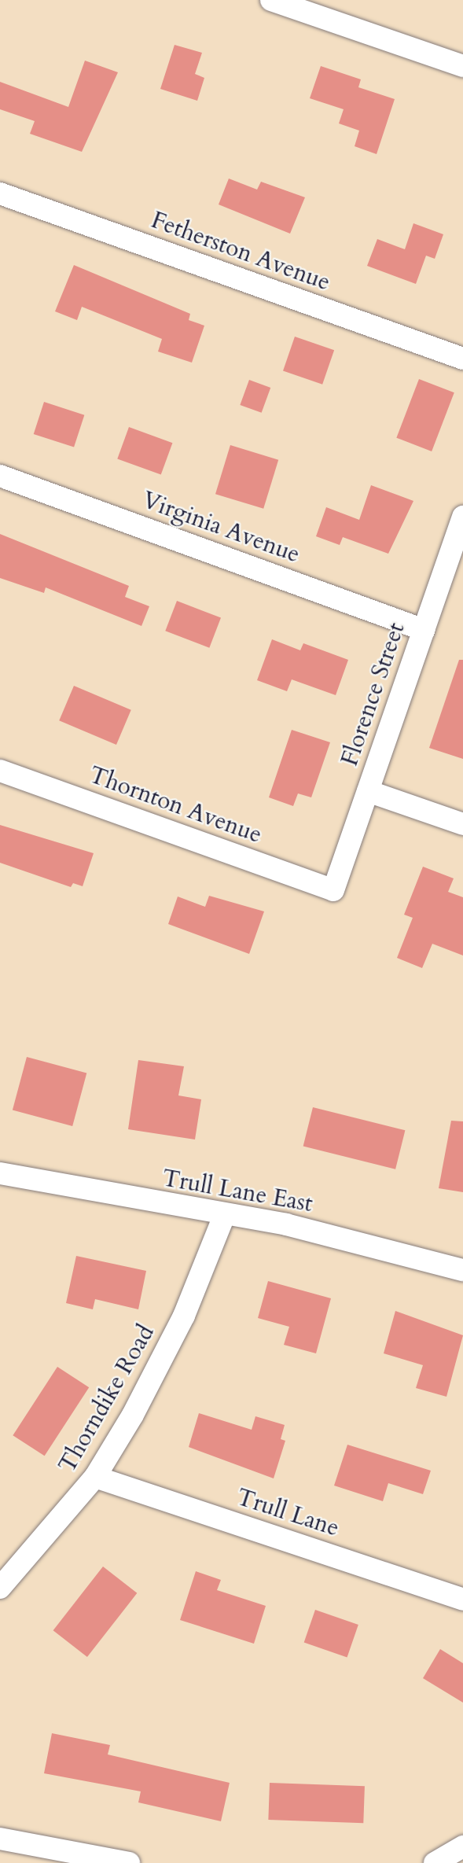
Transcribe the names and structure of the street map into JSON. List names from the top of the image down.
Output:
{
  "streets": {
    "street": [
      "Fetherston Avenue",
      "Virginia Avenue",
      "Florence Street",
      "Thornton Avenue",
      "Trull Lane East",
      "Thorndike Road",
      "Trull Lane"
    ]
  },
  "crossings": [
    ["Virginia Avenue", "Florence Street"],
    ["Florence Street", "Thornton Avenue"],
    ["Trull Lane East", "Thorndike Road"],
    ["Thorndike Road", "Trull Lane"]
  ]
}
